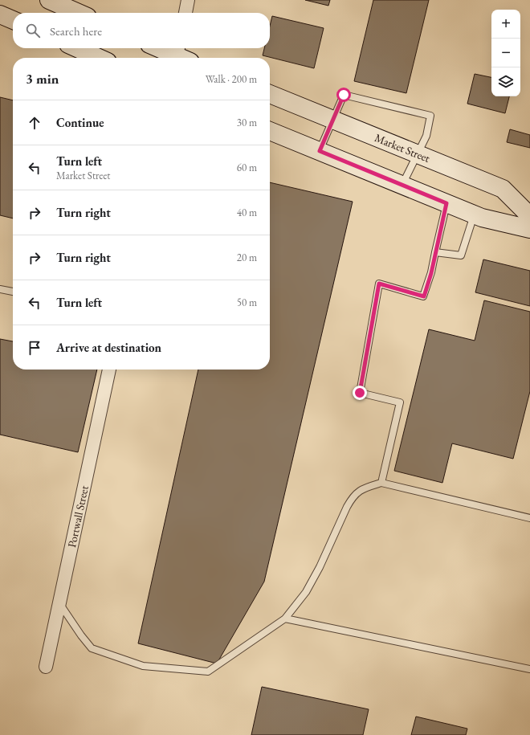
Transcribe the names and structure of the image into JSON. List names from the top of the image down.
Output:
{
  "streets": {
    "main road": ["Market Street"],
    "street": ["Portwall Street"]
  },
  "page": {
    "map_buttons": ["+", "−"],
    "search": "Search here",
    "heading": ["3 min", "Walk · 200 m"],
    "list": [
      ["Continue", "30 m"],
      ["Turn left", "Market Street", "60 m"],
      ["Turn right", "40 m"],
      ["Turn right", "20 m"],
      ["Turn left", "50 m"],
      "Arrive at destination"
    ]
  }
}
